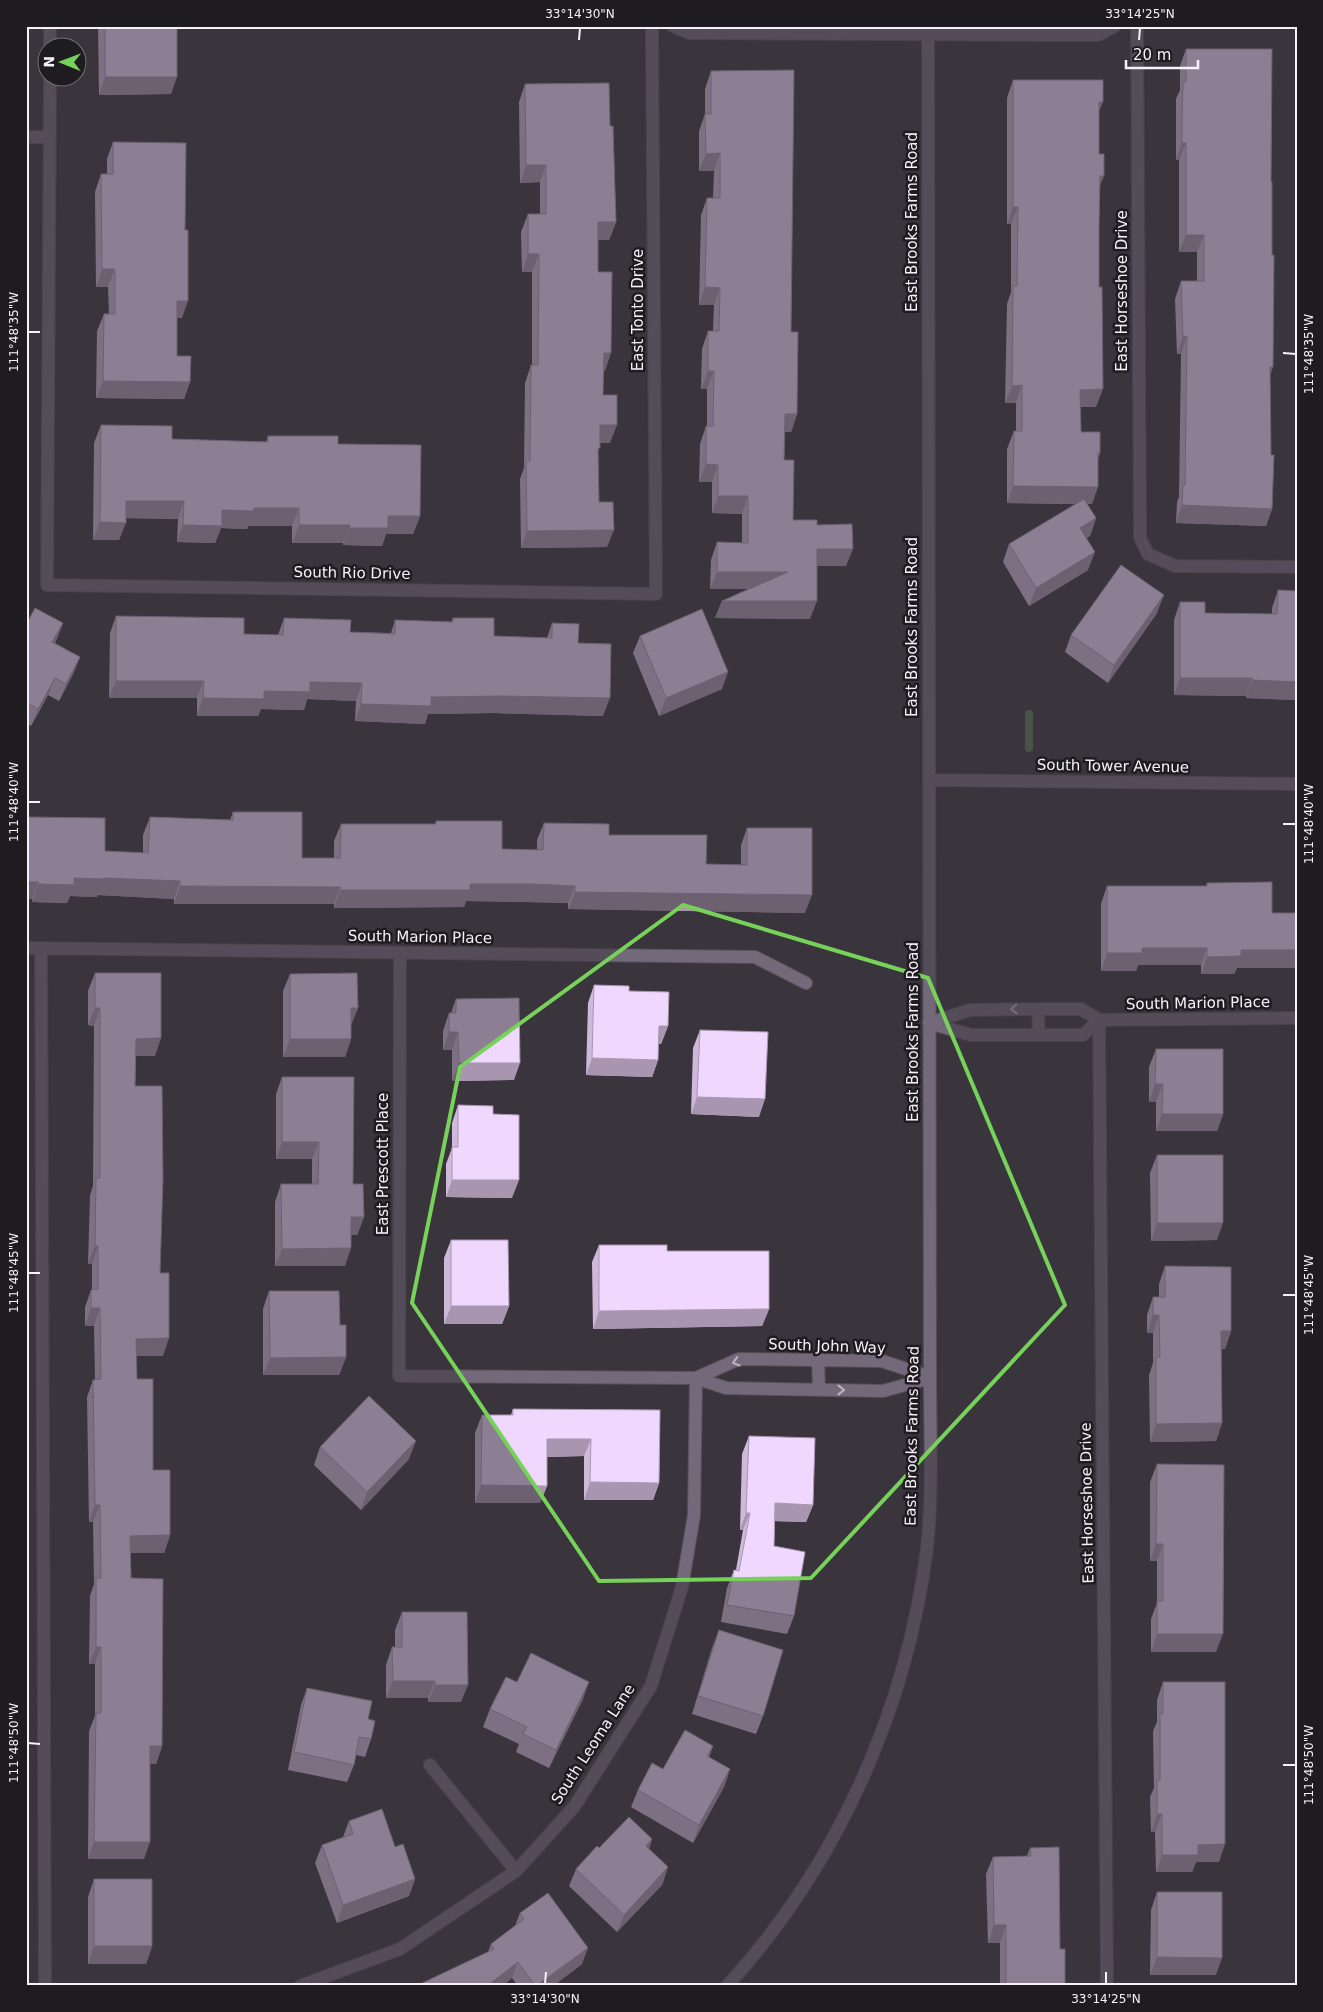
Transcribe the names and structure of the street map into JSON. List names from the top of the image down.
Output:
{
  "streets": {
    "street": [
      "East Brooks Farms Road",
      "East Horseshoe Drive",
      "East Tonto Drive",
      "South Rio Drive",
      "South Tower Avenue",
      "South Marion Place",
      "East Prescott Place",
      "South John Way",
      "South Leoma Lane"
    ]
  },
  "crossings": [
    ["East Brooks Farms Road", "South Tower Avenue"],
    ["East Brooks Farms Road", "South Marion Place"],
    ["East Brooks Farms Road", "South John Way"],
    ["East Horseshoe Drive", "South Marion Place"],
    ["East Tonto Drive", "South Rio Drive"],
    ["South Marion Place", "East Prescott Place"],
    ["East Prescott Place", "South John Way"],
    ["South John Way", "South Leoma Lane"]
  ],
  "scale_bar": "20 m",
  "north": "left",
  "coordinates": [
    "33°14'30\"N",
    "33°14'25\"N",
    "111°48'35\"W",
    "111°48'40\"W",
    "111°48'45\"W",
    "111°48'50\"W"
  ]
}
